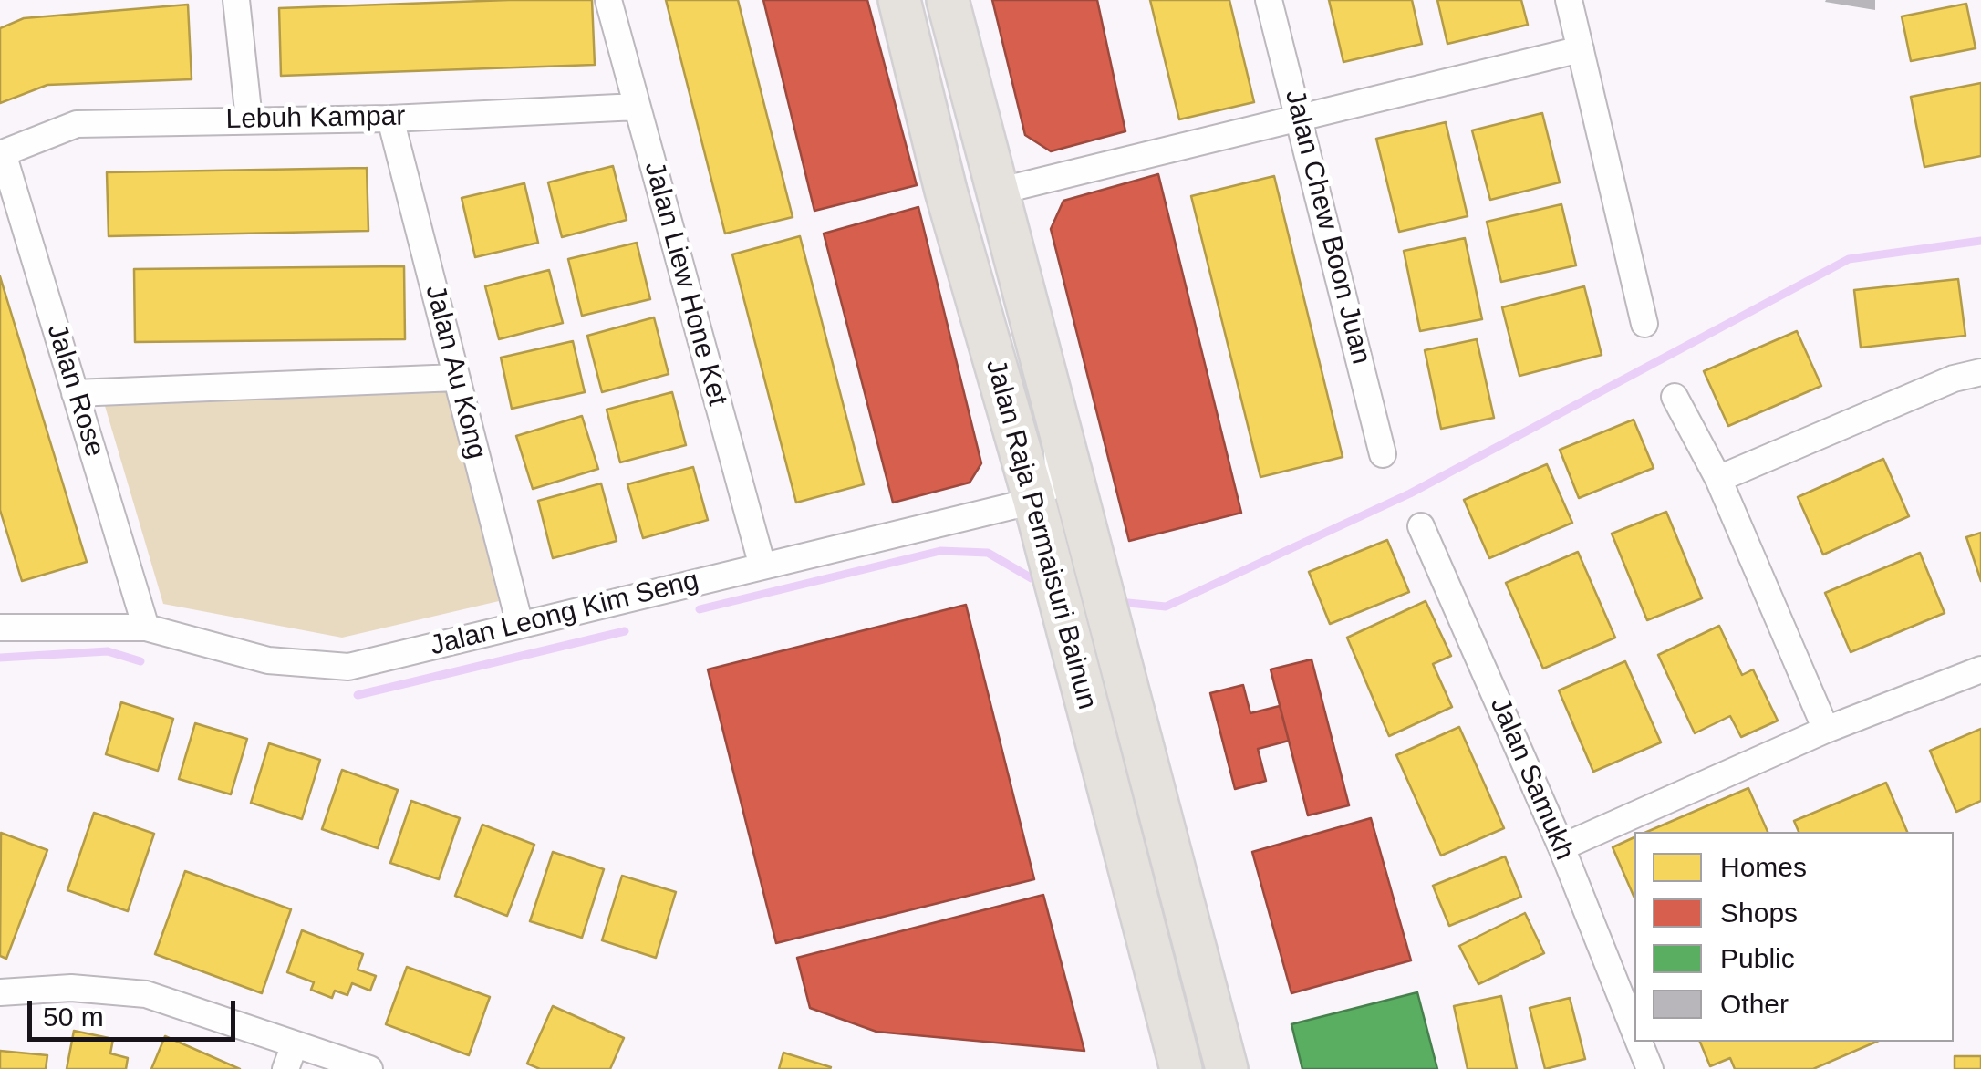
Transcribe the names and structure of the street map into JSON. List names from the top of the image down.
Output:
{
  "streets": {
    "main road": ["Jalan Raja Permaisuri Bainun"],
    "street": [
      "Lebuh Kampar",
      "Jalan Chew Boon Juan",
      "Jalan Liew Hone Ket",
      "Jalan Au Kong",
      "Jalan Rose",
      "Jalan Leong Kim Seng",
      "Jalan Samukh"
    ]
  },
  "crossings": [
    ["Lebuh Kampar", "Jalan Liew Hone Ket"],
    ["Lebuh Kampar", "Jalan Au Kong"],
    ["Lebuh Kampar", "Jalan Rose"],
    ["Jalan Liew Hone Ket", "Jalan Leong Kim Seng"],
    ["Jalan Au Kong", "Jalan Leong Kim Seng"],
    ["Jalan Rose", "Jalan Leong Kim Seng"],
    ["Jalan Raja Permaisuri Bainun", "Jalan Leong Kim Seng"]
  ],
  "legend": [
    "Homes",
    "Shops",
    "Public",
    "Other"
  ],
  "scale_bar": "50 m"
}
